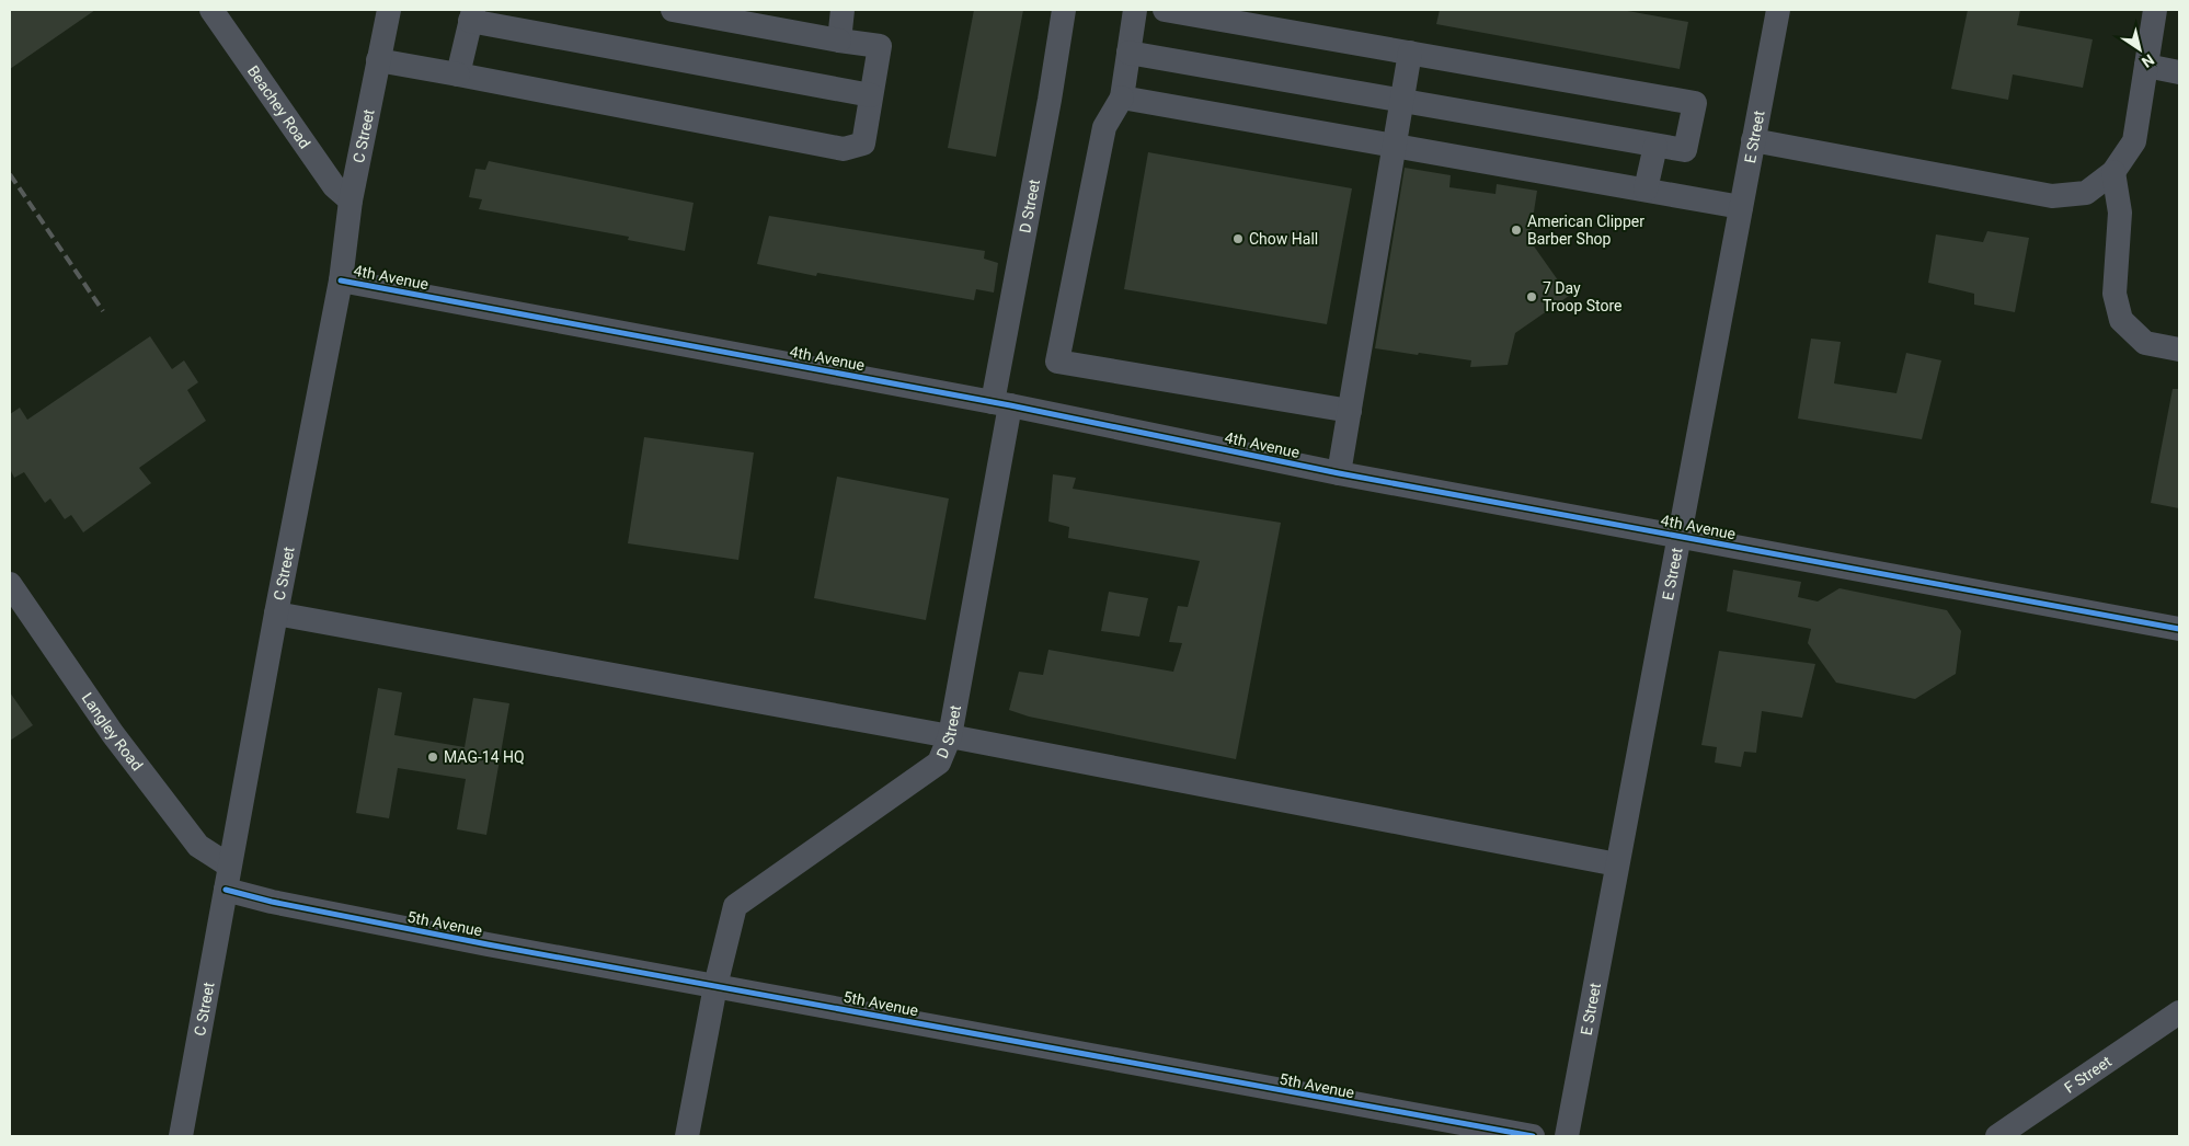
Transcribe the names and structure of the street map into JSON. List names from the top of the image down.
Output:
{
  "streets": {
    "street": [
      "Beachey Road",
      "C Street",
      "E Street",
      "D Street",
      "4th Avenue",
      "Langley Road",
      "5th Avenue",
      "F Street"
    ]
  },
  "crossings": [
    ["Beachey Road", "C Street"],
    ["C Street", "4th Avenue"],
    ["C Street", "Langley Road"],
    ["C Street", "5th Avenue"],
    ["E Street", "4th Avenue"],
    ["D Street", "4th Avenue"],
    ["D Street", "5th Avenue"],
    ["Langley Road", "5th Avenue"]
  ],
  "places": [
    "American Clipper Barber Shop",
    "Chow Hall",
    "7 Day Troop Store",
    "MAG-14 HQ"
  ],
  "north": "bottom right"
}
